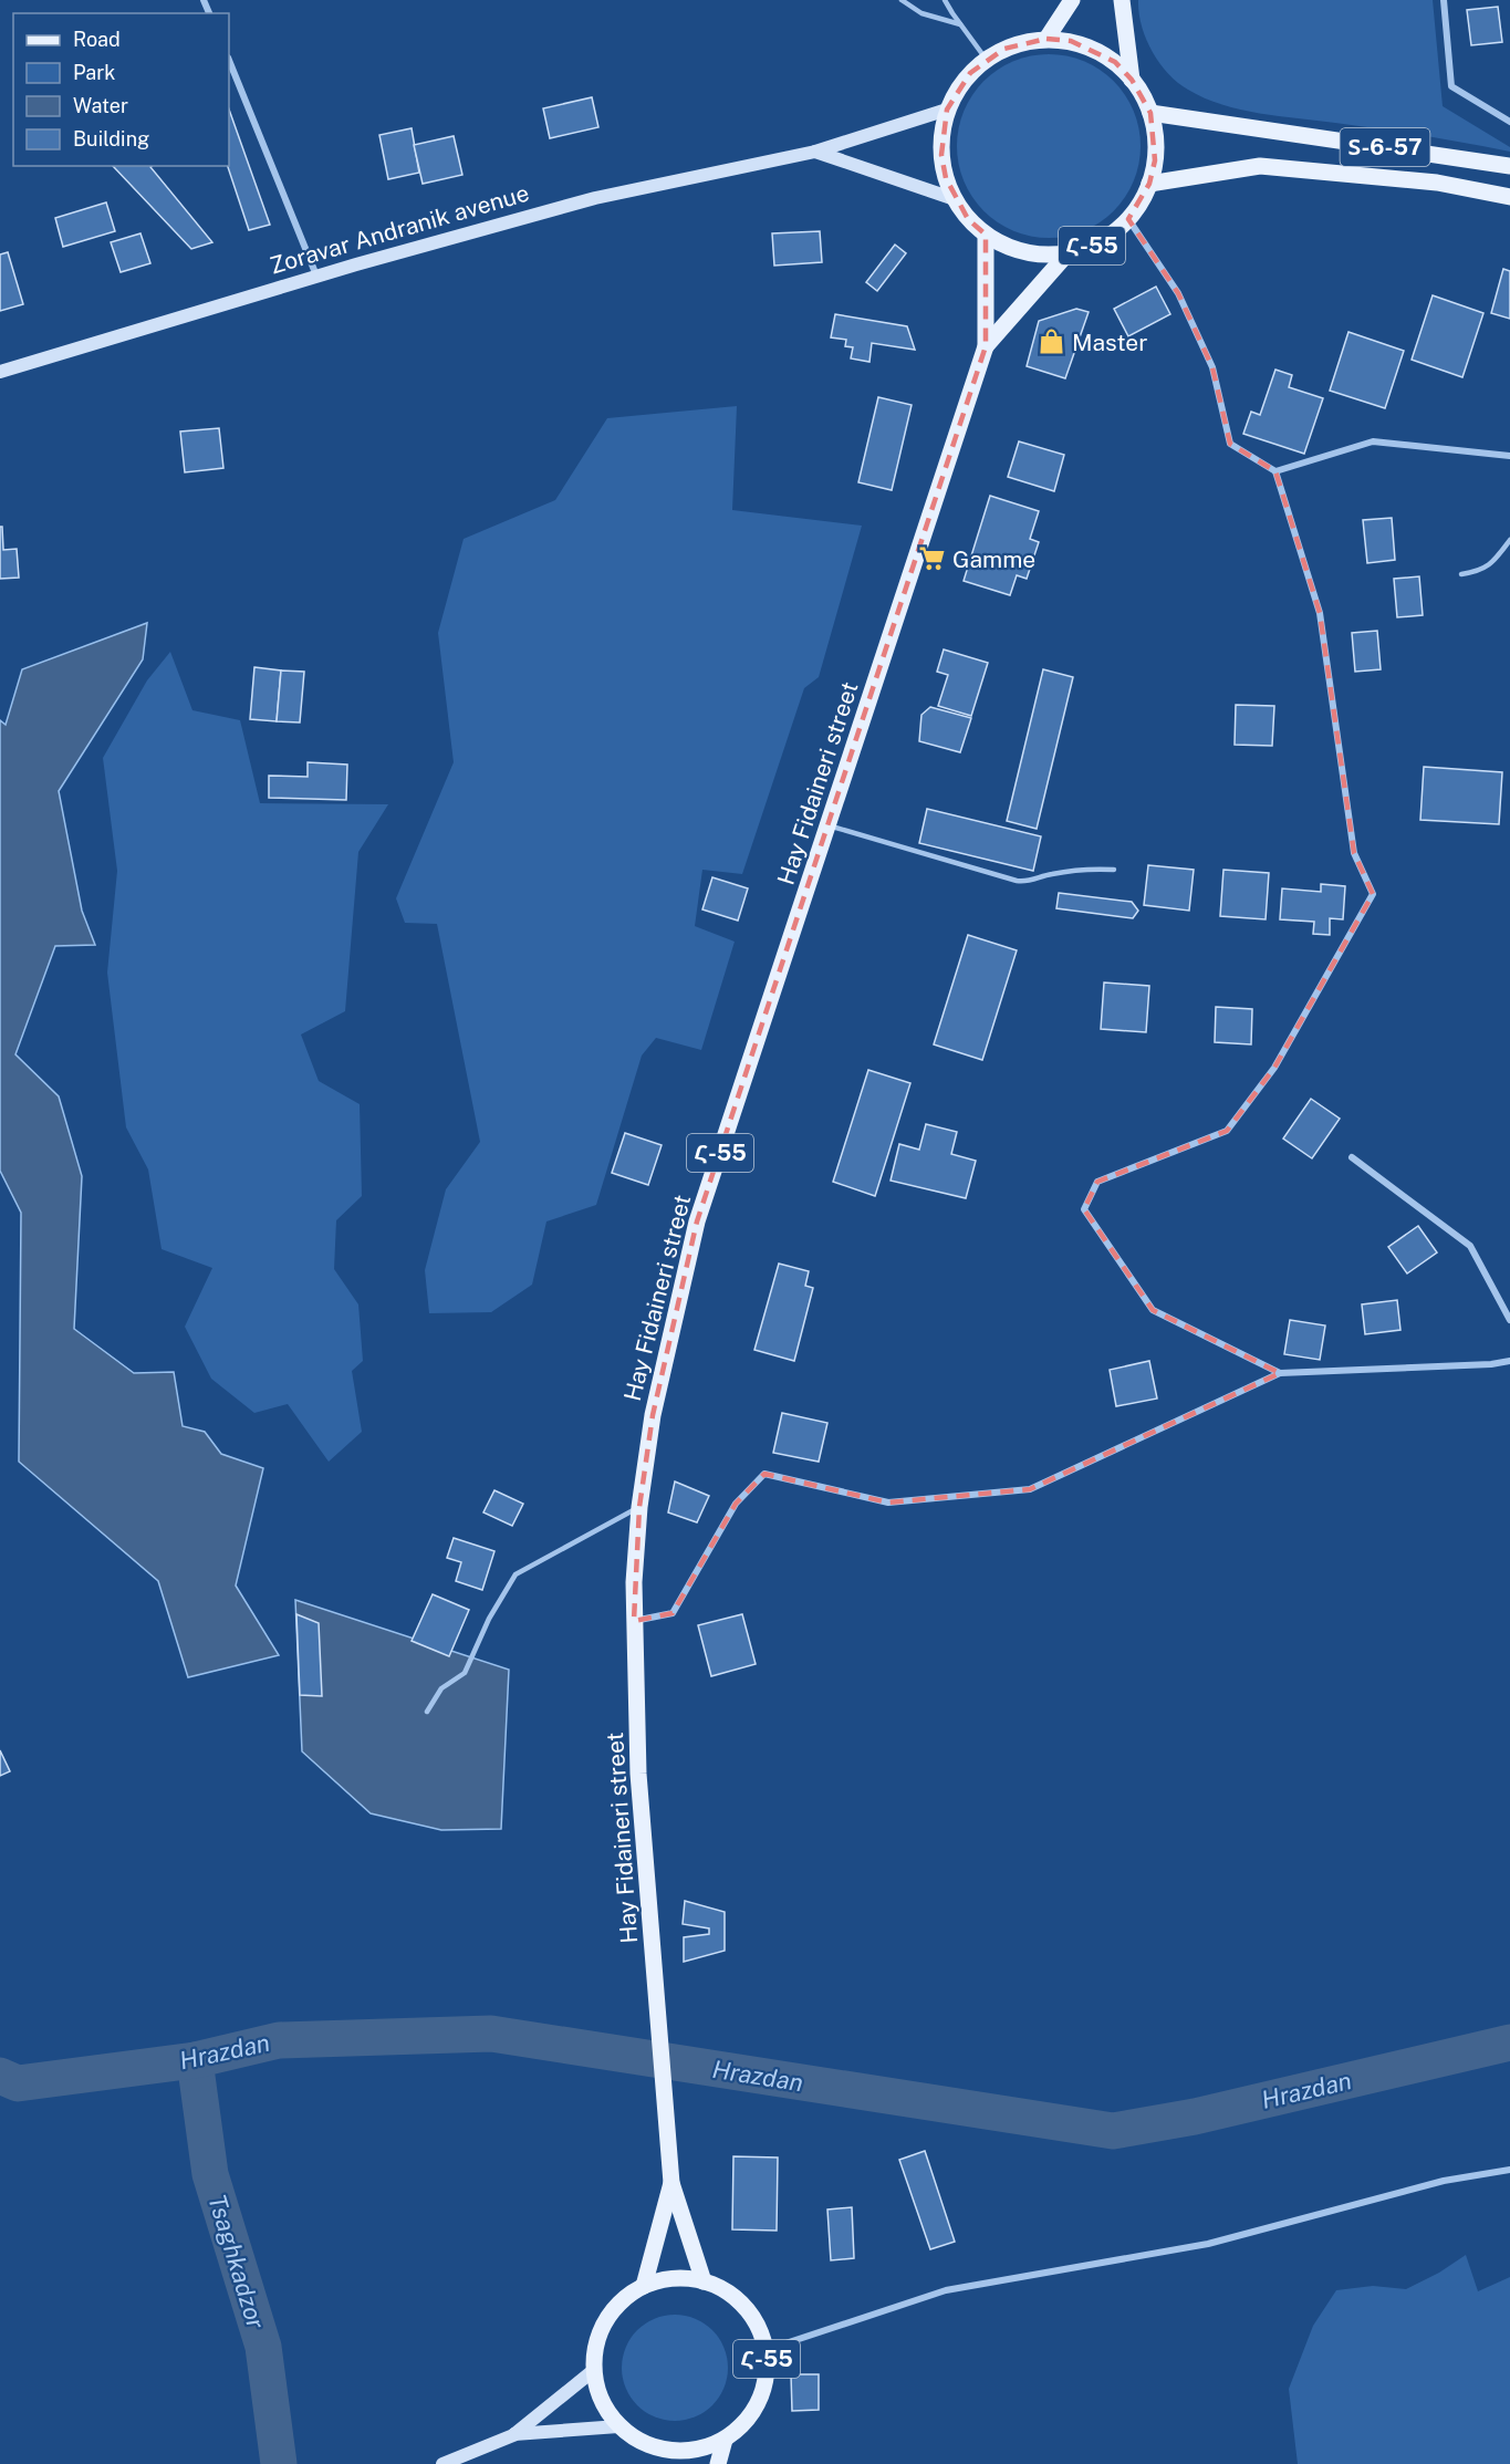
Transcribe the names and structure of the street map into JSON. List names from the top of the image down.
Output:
{
  "streets": {
    "main road": [
      "Տ-6-57",
      "Zoravar Andranik avenue",
      "Հ-55",
      "Hay Fidaineri street"
    ]
  },
  "crossings": [
    ["Տ-6-57", "Zoravar Andranik avenue"],
    ["Տ-6-57", "Հ-55"],
    ["Տ-6-57", "Hay Fidaineri street"],
    ["Zoravar Andranik avenue", "Հ-55"],
    ["Zoravar Andranik avenue", "Hay Fidaineri street"],
    ["Հ-55", "Hay Fidaineri street"]
  ],
  "water": ["Hrazdan", "Tsaghkadzor"],
  "places": {
    "shop": ["Master"],
    "supermarket": ["Gamme"]
  },
  "legend": [
    "Road",
    "Park",
    "Water",
    "Building"
  ]
}
